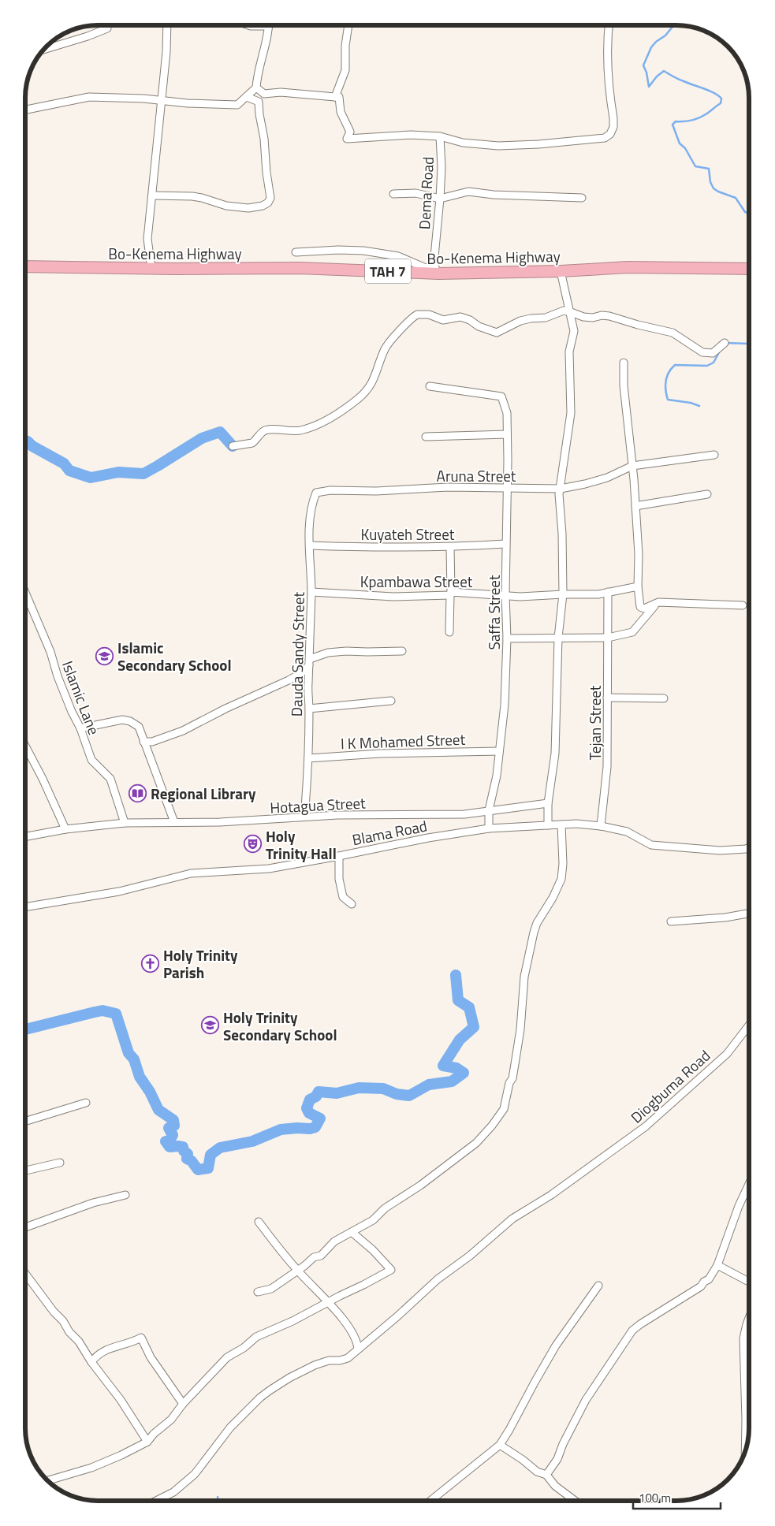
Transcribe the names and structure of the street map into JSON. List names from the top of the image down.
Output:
{
  "streets": {
    "highway": ["Bo-Kenema Highway", "TAH 7"],
    "street": [
      "Dema Road",
      "Aruna Street",
      "Kuyateh Street",
      "Kpambawa Street",
      "Saffa Street",
      "Dauda Sandy Street",
      "Islamic Lane",
      "Tejan Street",
      "I K Mohamed Street",
      "Hotagua Street",
      "Blama Road",
      "Diogbuma Road"
    ]
  },
  "crossings": [
    ["Dema Road", "Bo-Kenema Highway"],
    ["Aruna Street", "Saffa Street"],
    ["Aruna Street", "Dauda Sandy Street"],
    ["Kuyateh Street", "Saffa Street"],
    ["Kuyateh Street", "Dauda Sandy Street"],
    ["Kpambawa Street", "Saffa Street"],
    ["Kpambawa Street", "Dauda Sandy Street"],
    ["Kpambawa Street", "Tejan Street"],
    ["Saffa Street", "I K Mohamed Street"],
    ["Saffa Street", "Hotagua Street"],
    ["Saffa Street", "Blama Road"],
    ["Dauda Sandy Street", "I K Mohamed Street"],
    ["Dauda Sandy Street", "Hotagua Street"],
    ["Islamic Lane", "Hotagua Street"],
    ["Tejan Street", "Blama Road"]
  ],
  "places": {
    "school or university": ["Islamic Secondary School", "Holy Trinity Secondary School"],
    "library": ["Regional Library"],
    "theatre": ["Holy Trinity Hall"],
    "church": ["Holy Trinity Parish"]
  },
  "scale_bar": "100 m"
}
